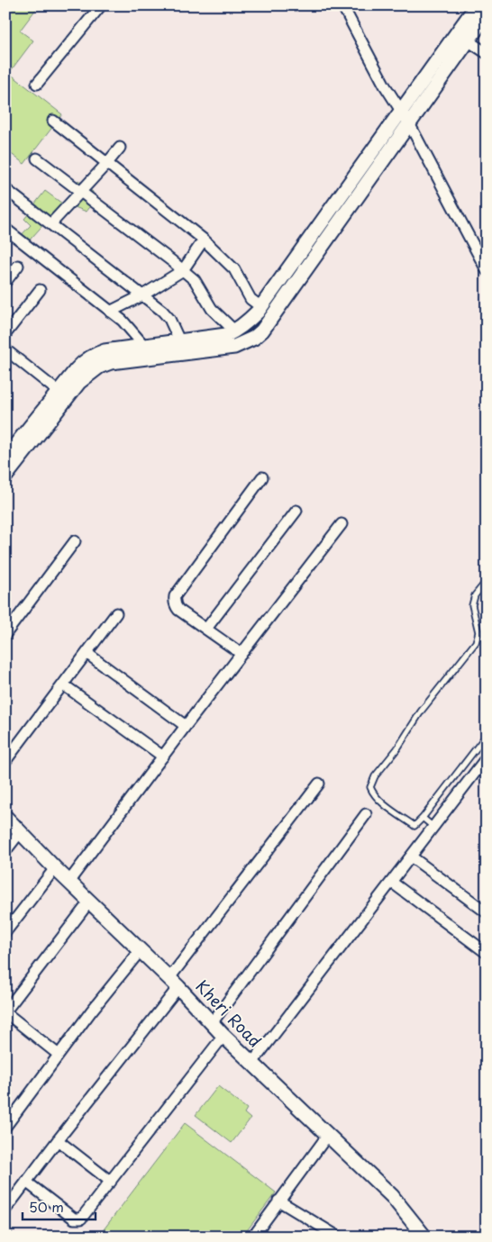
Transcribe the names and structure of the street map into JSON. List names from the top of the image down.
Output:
{
  "streets": {
    "street": ["Kheri Road"]
  },
  "scale_bar": "50 m"
}
